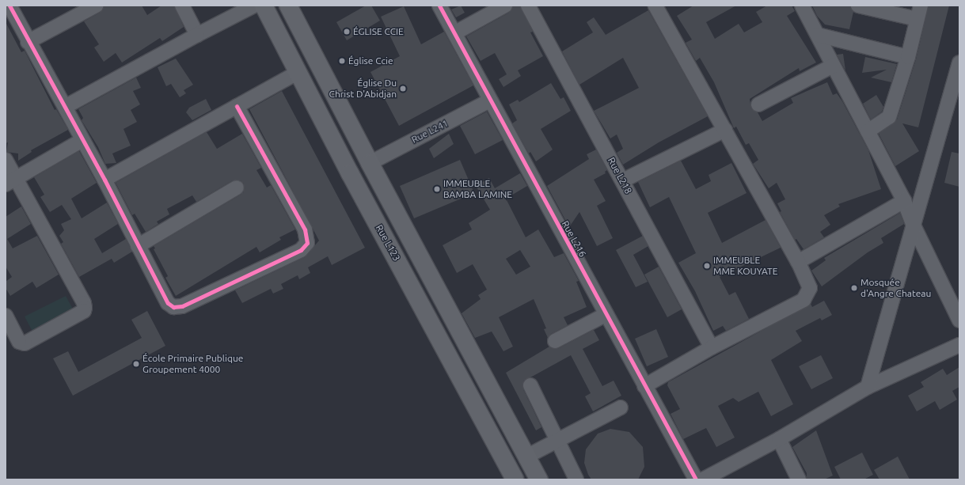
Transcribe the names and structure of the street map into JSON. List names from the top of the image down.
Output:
{
  "streets": {
    "main road": ["Rue L123"],
    "street": ["Rue L241", "Rue L218", "Rue L216"]
  },
  "crossings": [
    ["Rue L241", "Rue L216"]
  ],
  "places": [
    "ÉGLISE CCIE",
    "Église Ccie",
    "Église Du Christ D'Abidjan",
    "IMMEUBLE BAMBA LAMINE",
    "IMMEUBLE MME KOUYATE",
    "Mosquée d'Angre Chateau",
    "École Primaire Publique Groupement 4000"
  ]
}
